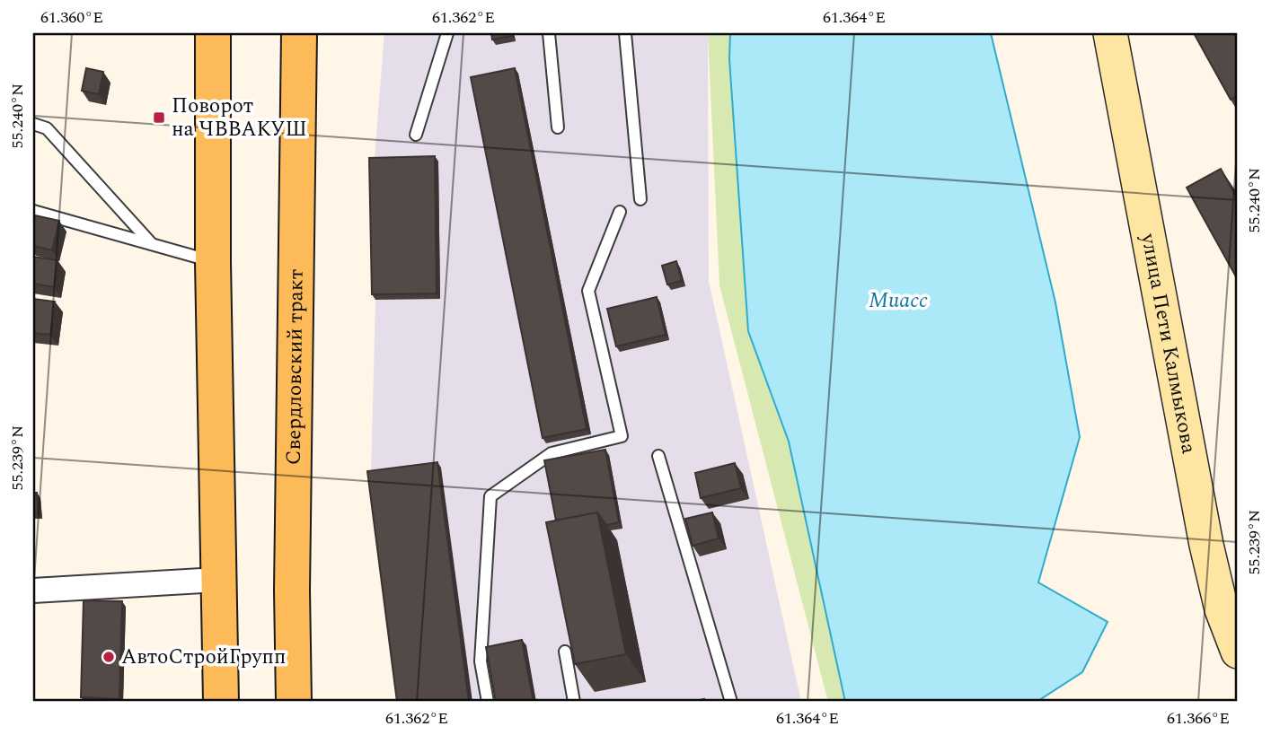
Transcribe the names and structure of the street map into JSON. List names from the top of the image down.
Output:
{
  "streets": {
    "main road": ["улица Пети Калмыкова", "Свердловский тракт"]
  },
  "water": ["Миасс"],
  "places": {
    "transit": ["Поворот на ЧВВАКУШ"],
    "other": ["АвтоСтройГрупп"]
  },
  "coordinates": [
    "61.360°E",
    "61.362°E",
    "61.364°E",
    "55.240°N",
    "55.239°N",
    "61.366°E"
  ]
}
